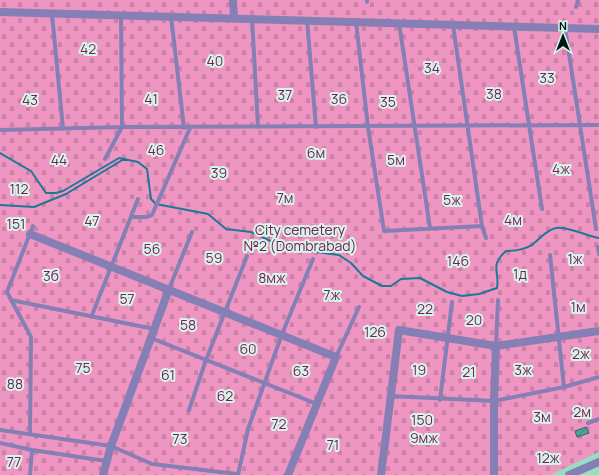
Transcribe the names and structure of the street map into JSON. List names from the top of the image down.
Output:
{
  "parks": [
    "42",
    "40",
    "34",
    "33",
    "38",
    "37",
    "41",
    "36",
    "43",
    "35",
    "46",
    "6м",
    "44",
    "5м",
    "4ж",
    "39",
    "112",
    "7м",
    "5ж",
    "4м",
    "47",
    "151",
    "City cemetery №2 (Dombrabad)",
    "56",
    "59",
    "1ж",
    "146",
    "1д",
    "3б",
    "8мж",
    "7ж",
    "57",
    "1м",
    "22",
    "20",
    "58",
    "126",
    "60",
    "2ж",
    "75",
    "19",
    "3ж",
    "63",
    "21",
    "61",
    "88",
    "62",
    "2м",
    "3м",
    "150",
    "72",
    "9мж",
    "73",
    "71",
    "12ж",
    "77"
  ],
  "north": "top"
}
